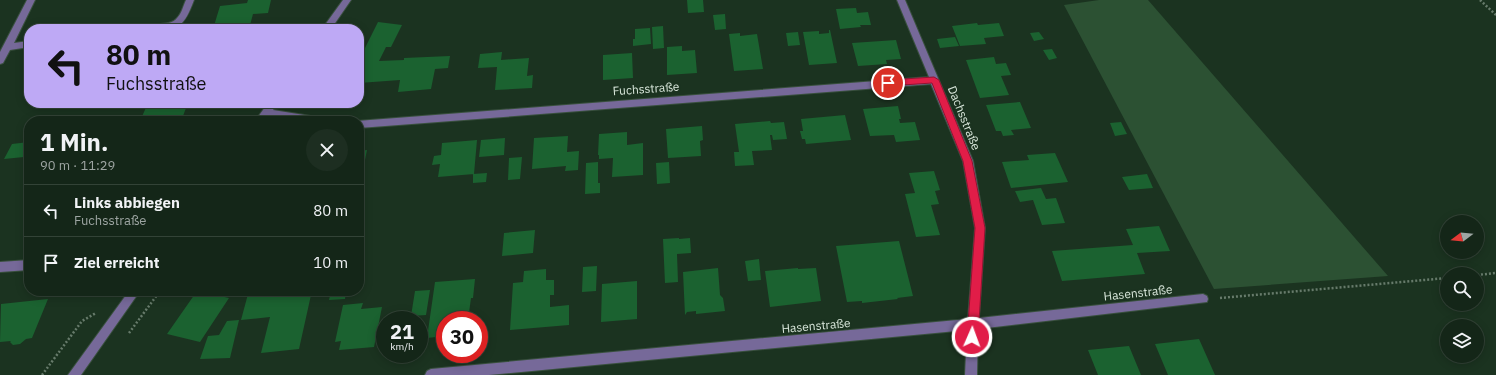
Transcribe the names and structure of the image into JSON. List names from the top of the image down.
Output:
{
  "streets": {
    "street": ["Fuchsstraße", "Dachsstraße", "Hasenstraße"]
  },
  "crossings": [
    ["Fuchsstraße", "Dachsstraße"],
    ["Dachsstraße", "Hasenstraße"]
  ],
  "north": "left",
  "page": {
    "turn": ["80 m", "Fuchsstraße"],
    "heading": ["1 Min.", "90 m · 11:29"],
    "list": [
      {
        "name": "Links abbiegen",
        "note": "Fuchsstraße",
        "value": "80 m"
      },
      {
        "name": "Ziel erreicht",
        "value": "10 m"
      }
    ],
    "speed": "21 km/h",
    "limit": "30"
  }
}
